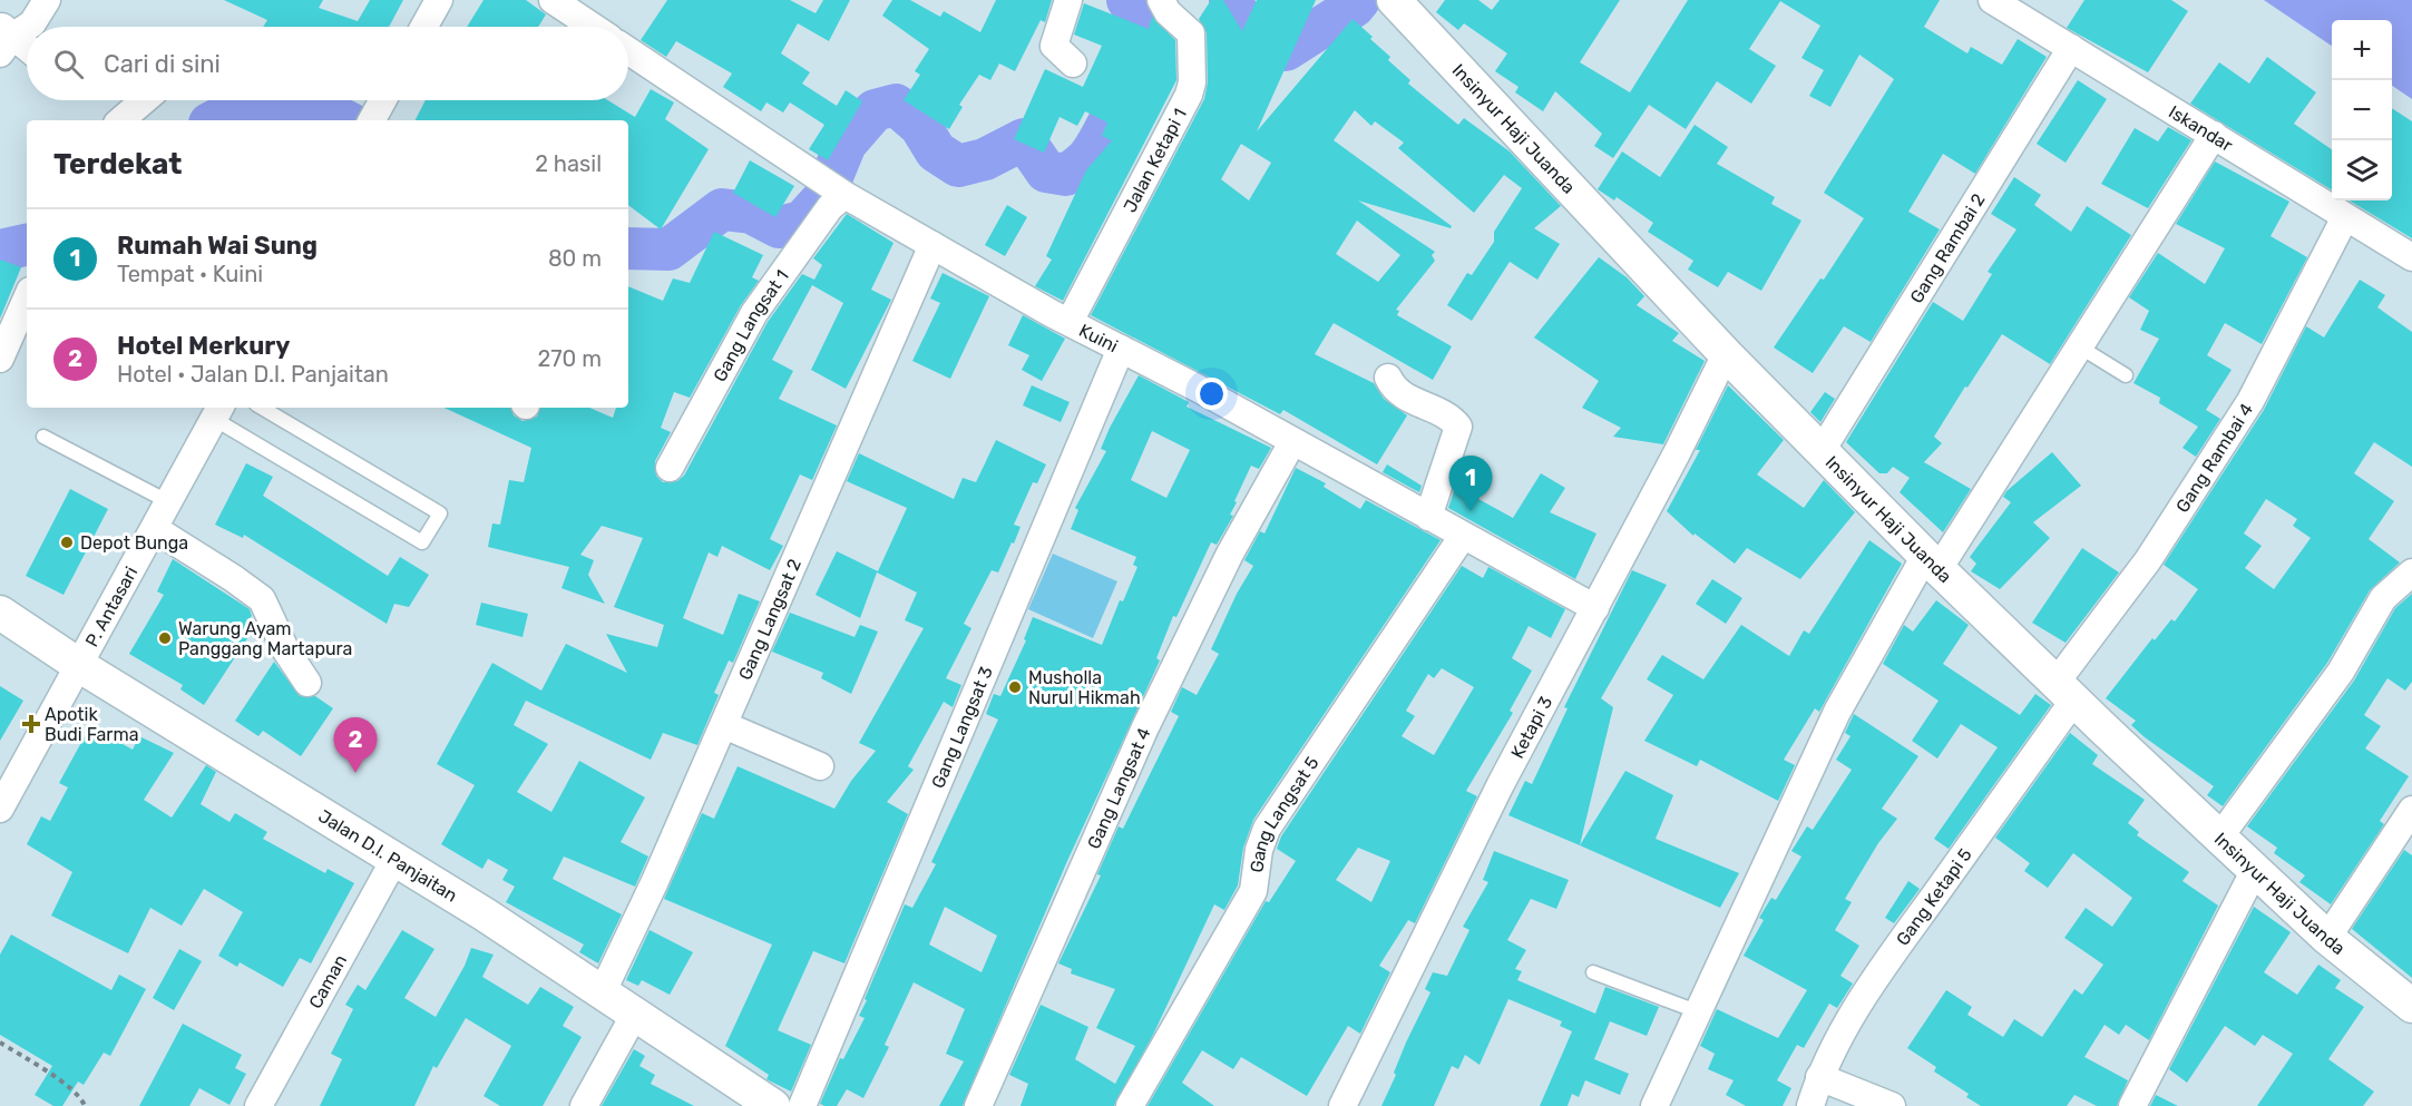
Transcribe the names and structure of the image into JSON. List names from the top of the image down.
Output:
{
  "streets": {
    "street": [
      "Insinyur Haji Juanda",
      "Iskandar",
      "Jalan Ketapi 1",
      "Gang Rambai 2",
      "Gang Langsat 1",
      "Kuini",
      "Gang Rambai 4",
      "P. Antasari",
      "Gang Langsat 2",
      "Gang Langsat 3",
      "Ketapi 3",
      "Gang Langsat 4",
      "Gang Langsat 5",
      "Jalan D.I. Panjaitan",
      "Gang Ketapi 5",
      "Caman"
    ]
  },
  "crossings": [
    ["Insinyur Haji Juanda", "Gang Rambai 2"],
    ["Insinyur Haji Juanda", "Gang Rambai 4"],
    ["Insinyur Haji Juanda", "Ketapi 3"],
    ["Insinyur Haji Juanda", "Gang Ketapi 5"],
    ["Iskandar", "Gang Rambai 2"],
    ["Iskandar", "Gang Rambai 4"],
    ["Jalan Ketapi 1", "Kuini"],
    ["Gang Langsat 1", "Kuini"],
    ["Kuini", "Gang Langsat 2"],
    ["Kuini", "Gang Langsat 3"],
    ["Kuini", "Ketapi 3"],
    ["Kuini", "Gang Langsat 4"],
    ["Kuini", "Gang Langsat 5"],
    ["Gang Rambai 4", "Gang Ketapi 5"],
    ["P. Antasari", "Jalan D.I. Panjaitan"],
    ["Gang Langsat 2", "Jalan D.I. Panjaitan"],
    ["Jalan D.I. Panjaitan", "Caman"]
  ],
  "places": {
    "other": ["Depot Bunga", "Warung Ayam Panggang Martapura", "Musholla Nurul Hikmah"],
    "health": ["Apotik Budi Farma"]
  },
  "page": {
    "map_buttons": ["+", "−"],
    "search": "Cari di sini",
    "heading": ["Terdekat", "2 hasil"],
    "list": [
      {
        "mark": "1",
        "name": "Rumah Wai Sung",
        "note": "Tempat · Kuini",
        "value": "80 m"
      },
      {
        "mark": "2",
        "name": "Hotel Merkury",
        "note": "Hotel · Jalan D.I. Panjaitan",
        "value": "270 m"
      }
    ],
    "pins": ["1", "2"]
  }
}
